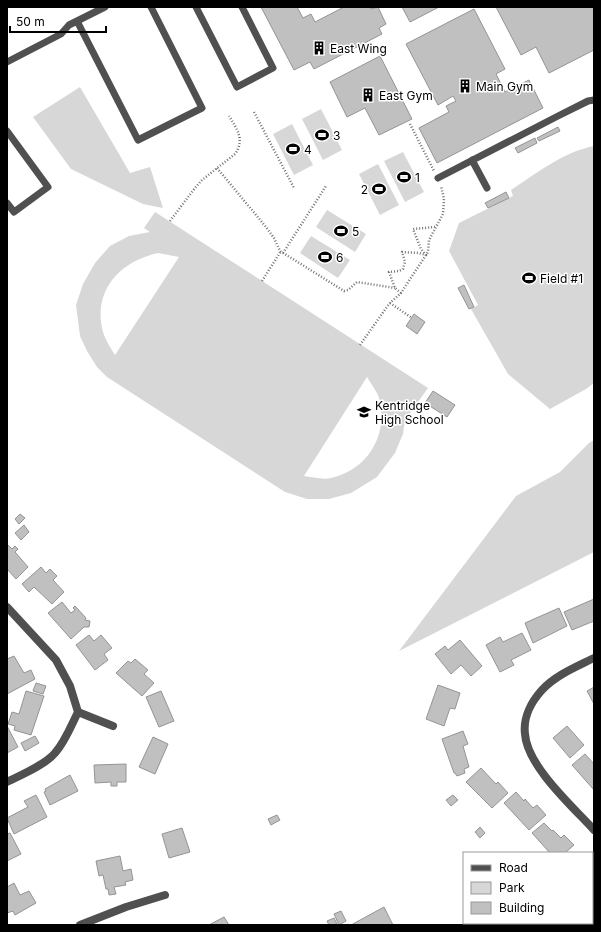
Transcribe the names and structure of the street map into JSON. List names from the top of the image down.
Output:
{
  "places": {
    "building": ["East Wing", "Main Gym", "East Gym"],
    "sports": [
      "3",
      "4",
      "1",
      "2",
      "5",
      "6",
      "Field #1"
    ],
    "school or university": ["Kentridge High School"]
  },
  "legend": ["Road", "Park", "Building"],
  "scale_bar": "50 m"
}
